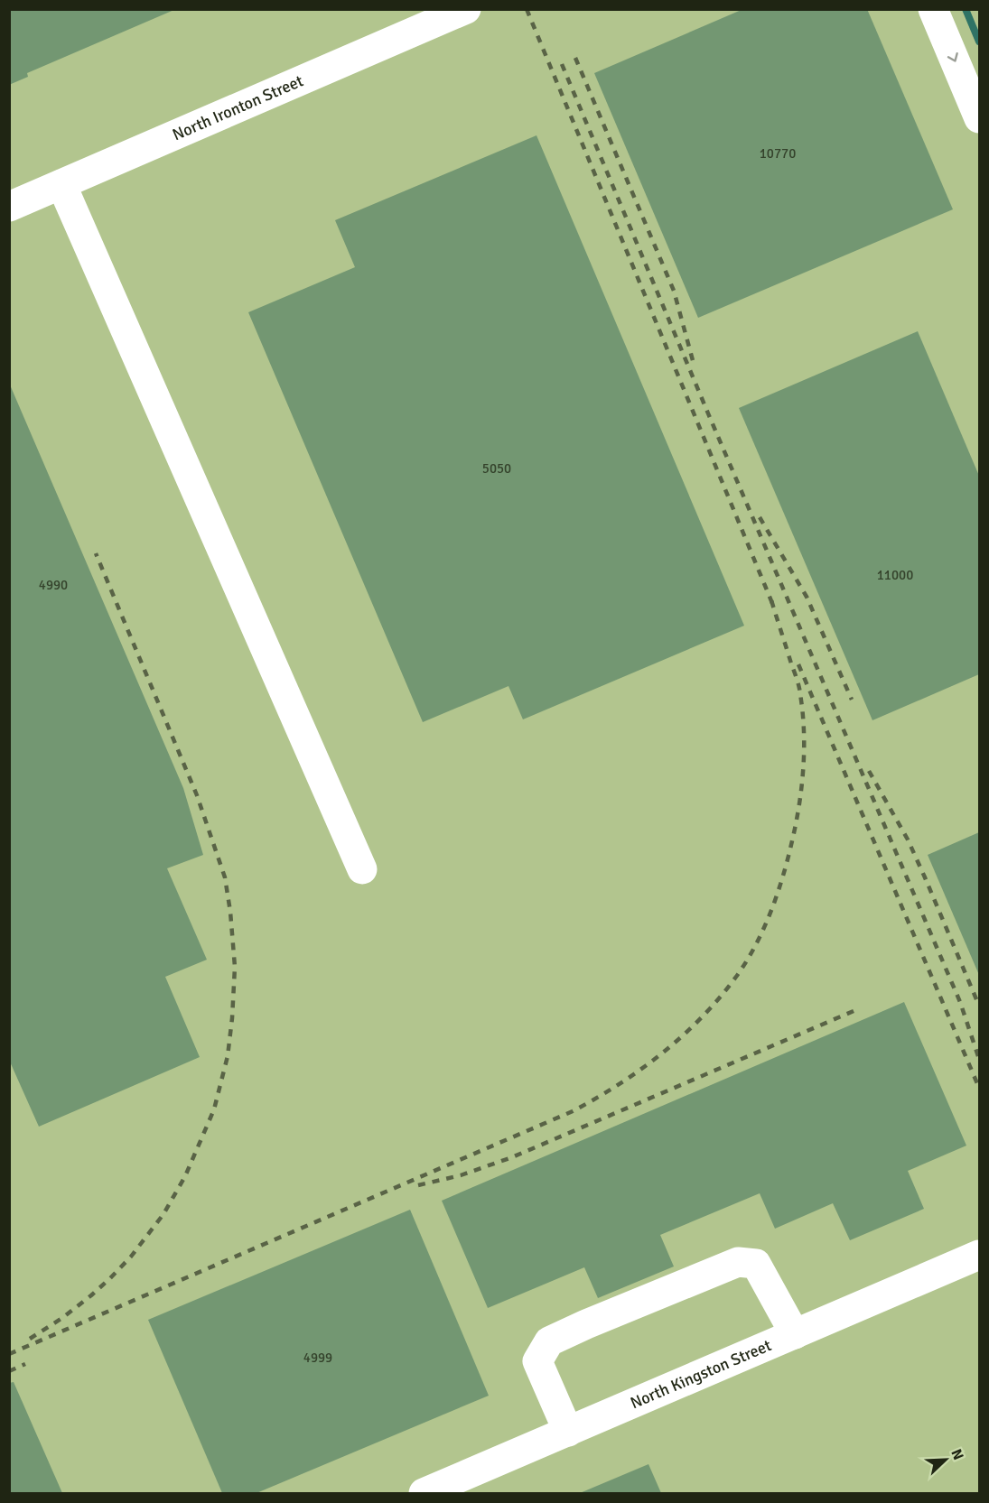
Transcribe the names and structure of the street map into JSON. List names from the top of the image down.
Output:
{
  "streets": {
    "street": ["North Ironton Street", "North Kingston Street"]
  },
  "house_numbers": [
    "10770",
    "5050",
    "11000",
    "4990",
    "4999"
  ],
  "north": "top right"
}
